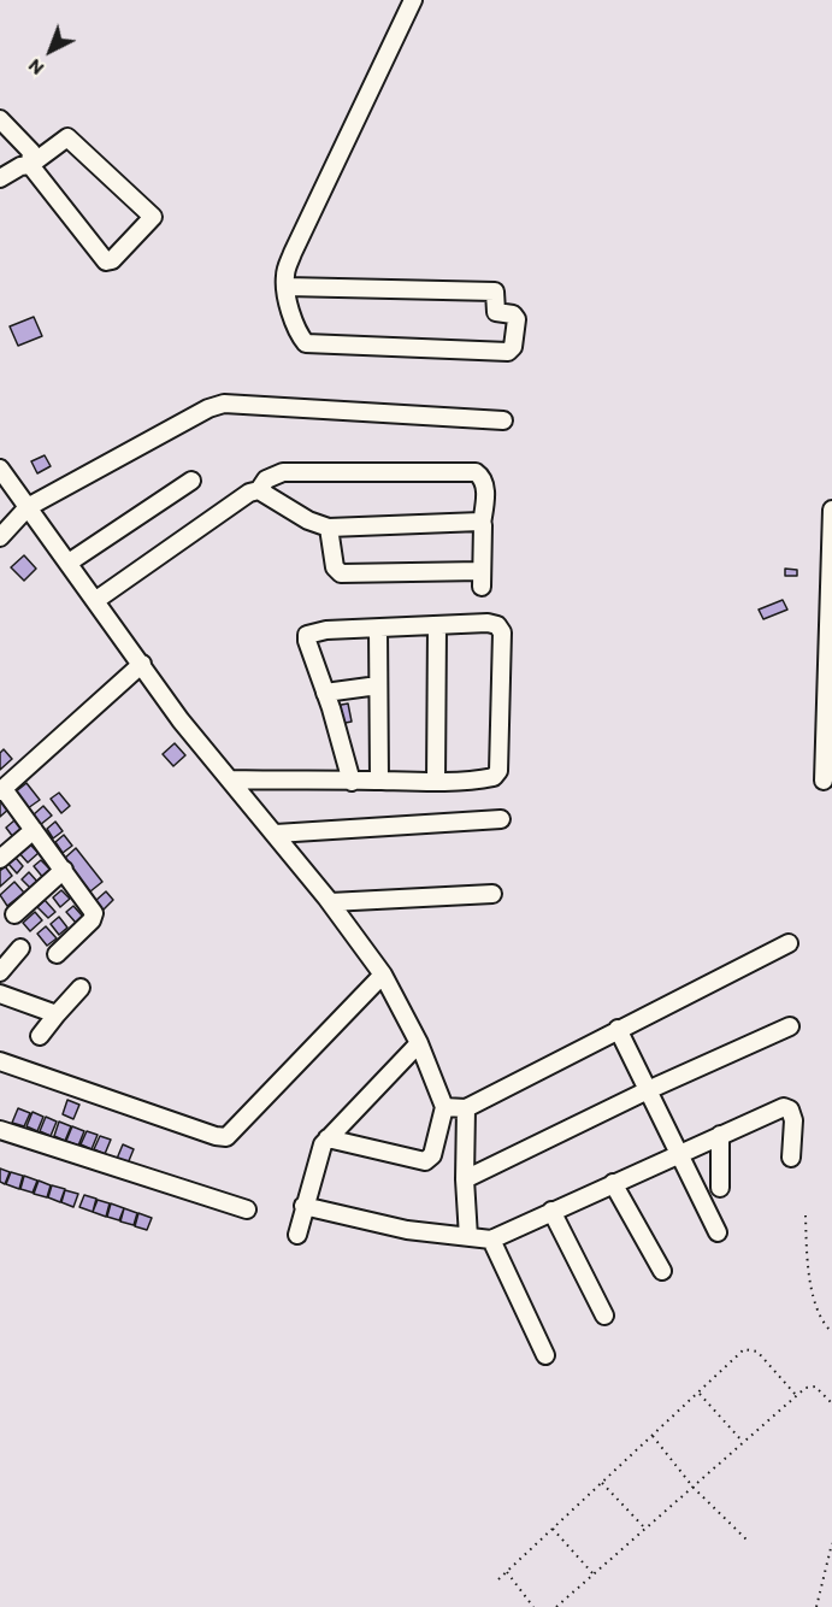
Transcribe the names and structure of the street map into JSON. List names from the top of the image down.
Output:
{
  "north": "bottom left"
}
